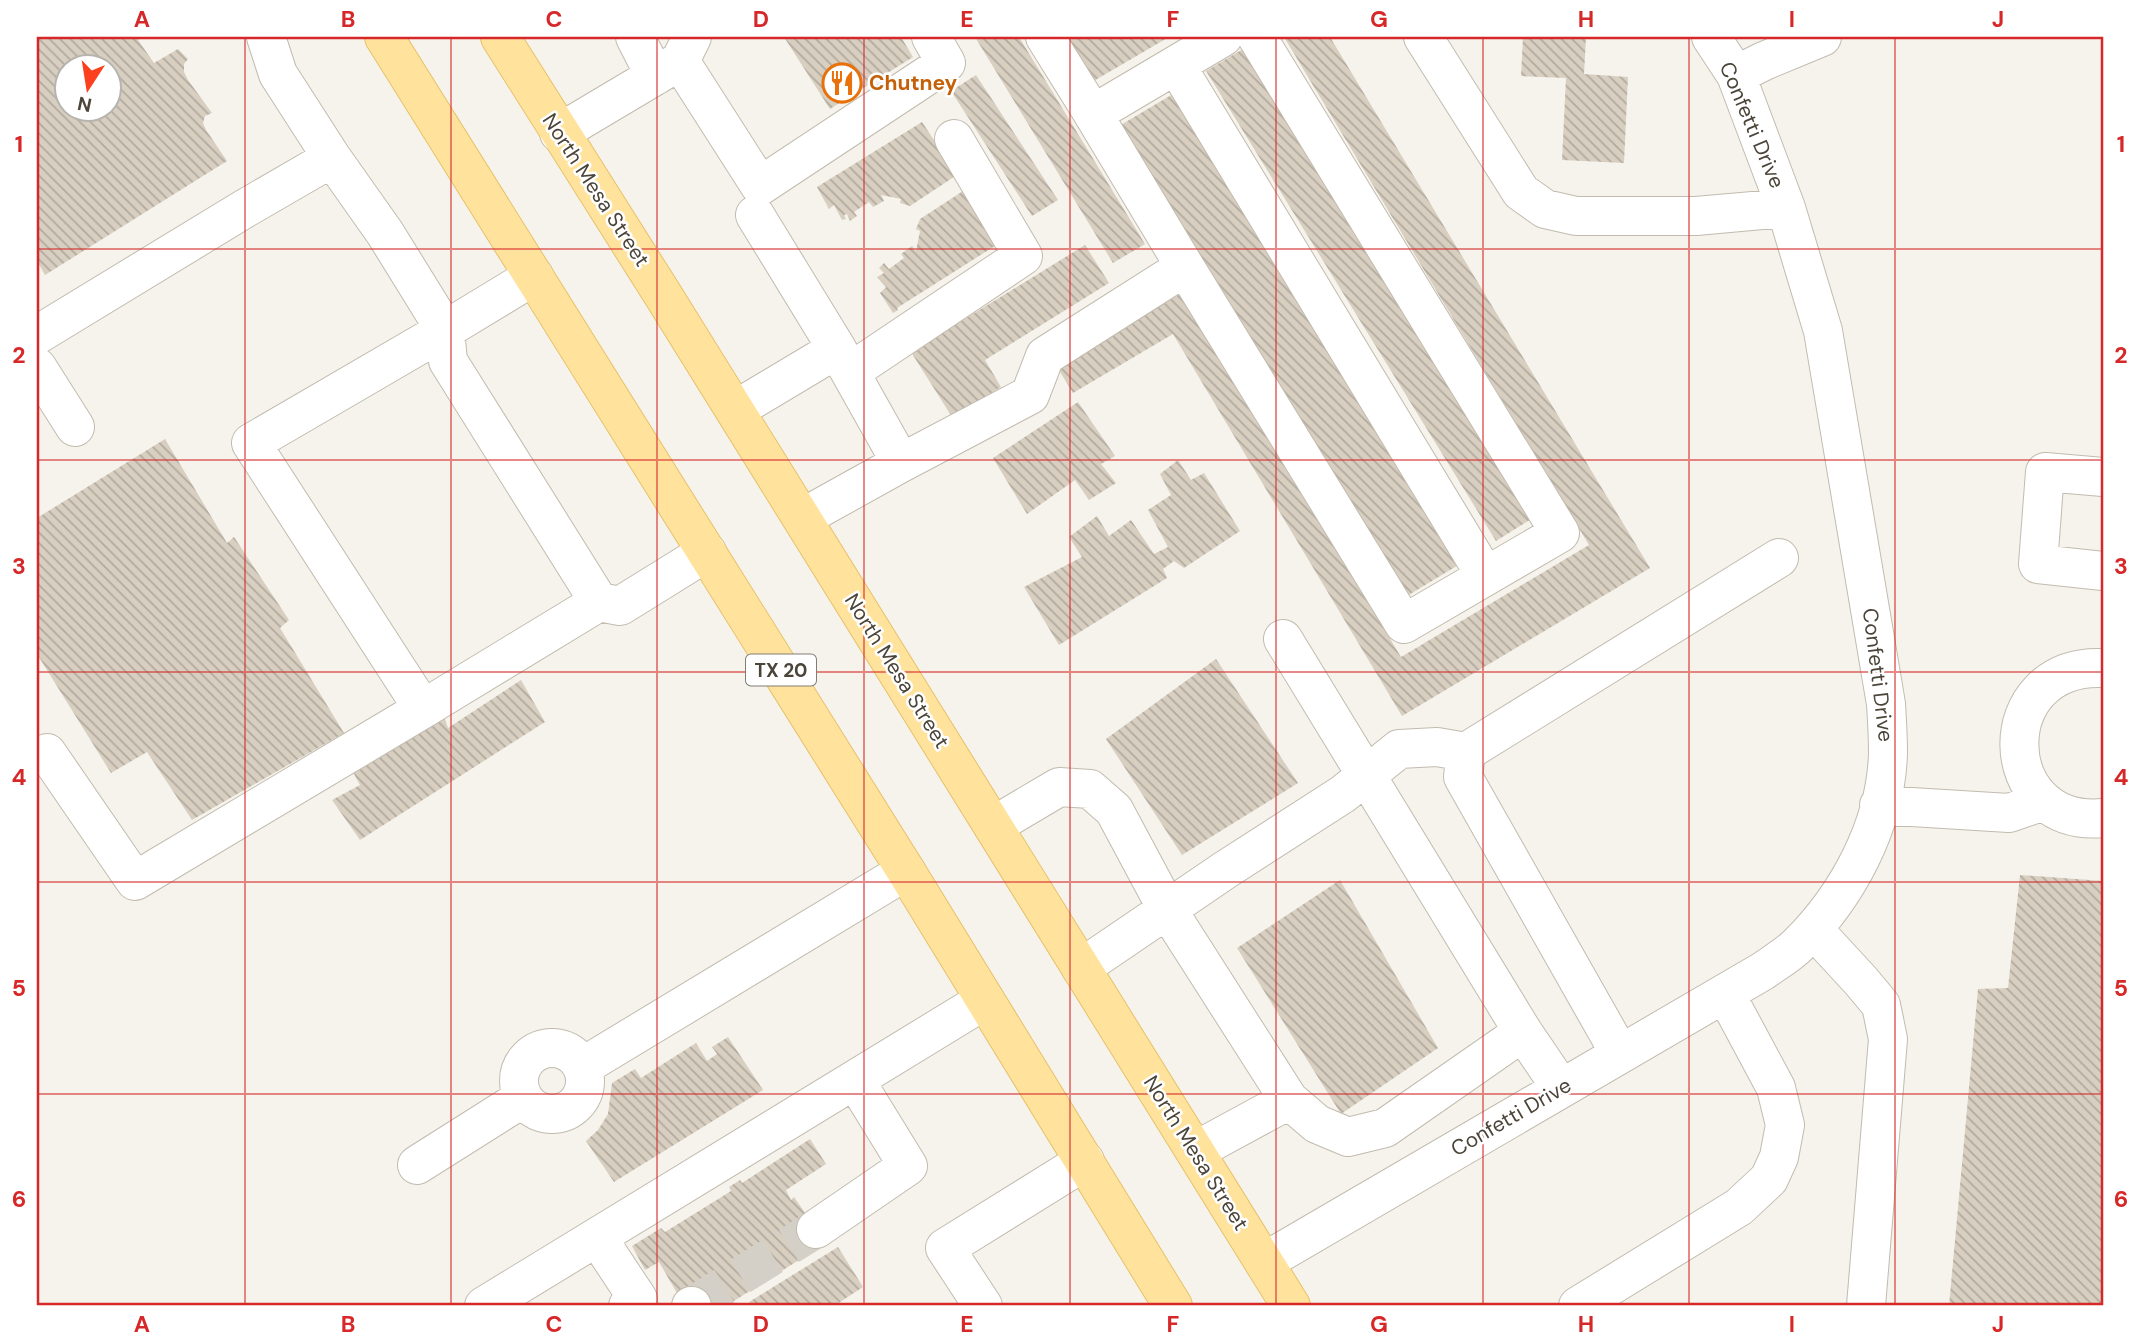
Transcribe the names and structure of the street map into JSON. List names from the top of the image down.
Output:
{
  "streets": {
    "main road": ["North Mesa Street", "TX 20"],
    "street": ["Confetti Drive"]
  },
  "crossings": [
    ["Confetti Drive", "North Mesa Street"]
  ],
  "places": {
    "restaurant": ["Chutney"]
  },
  "north": "bottom",
  "grid": {
    "columns": [
      "A",
      "B",
      "C",
      "D",
      "E",
      "F",
      "G",
      "H",
      "I",
      "J"
    ],
    "rows": [
      "1",
      "2",
      "3",
      "4",
      "5",
      "6"
    ]
  }
}
